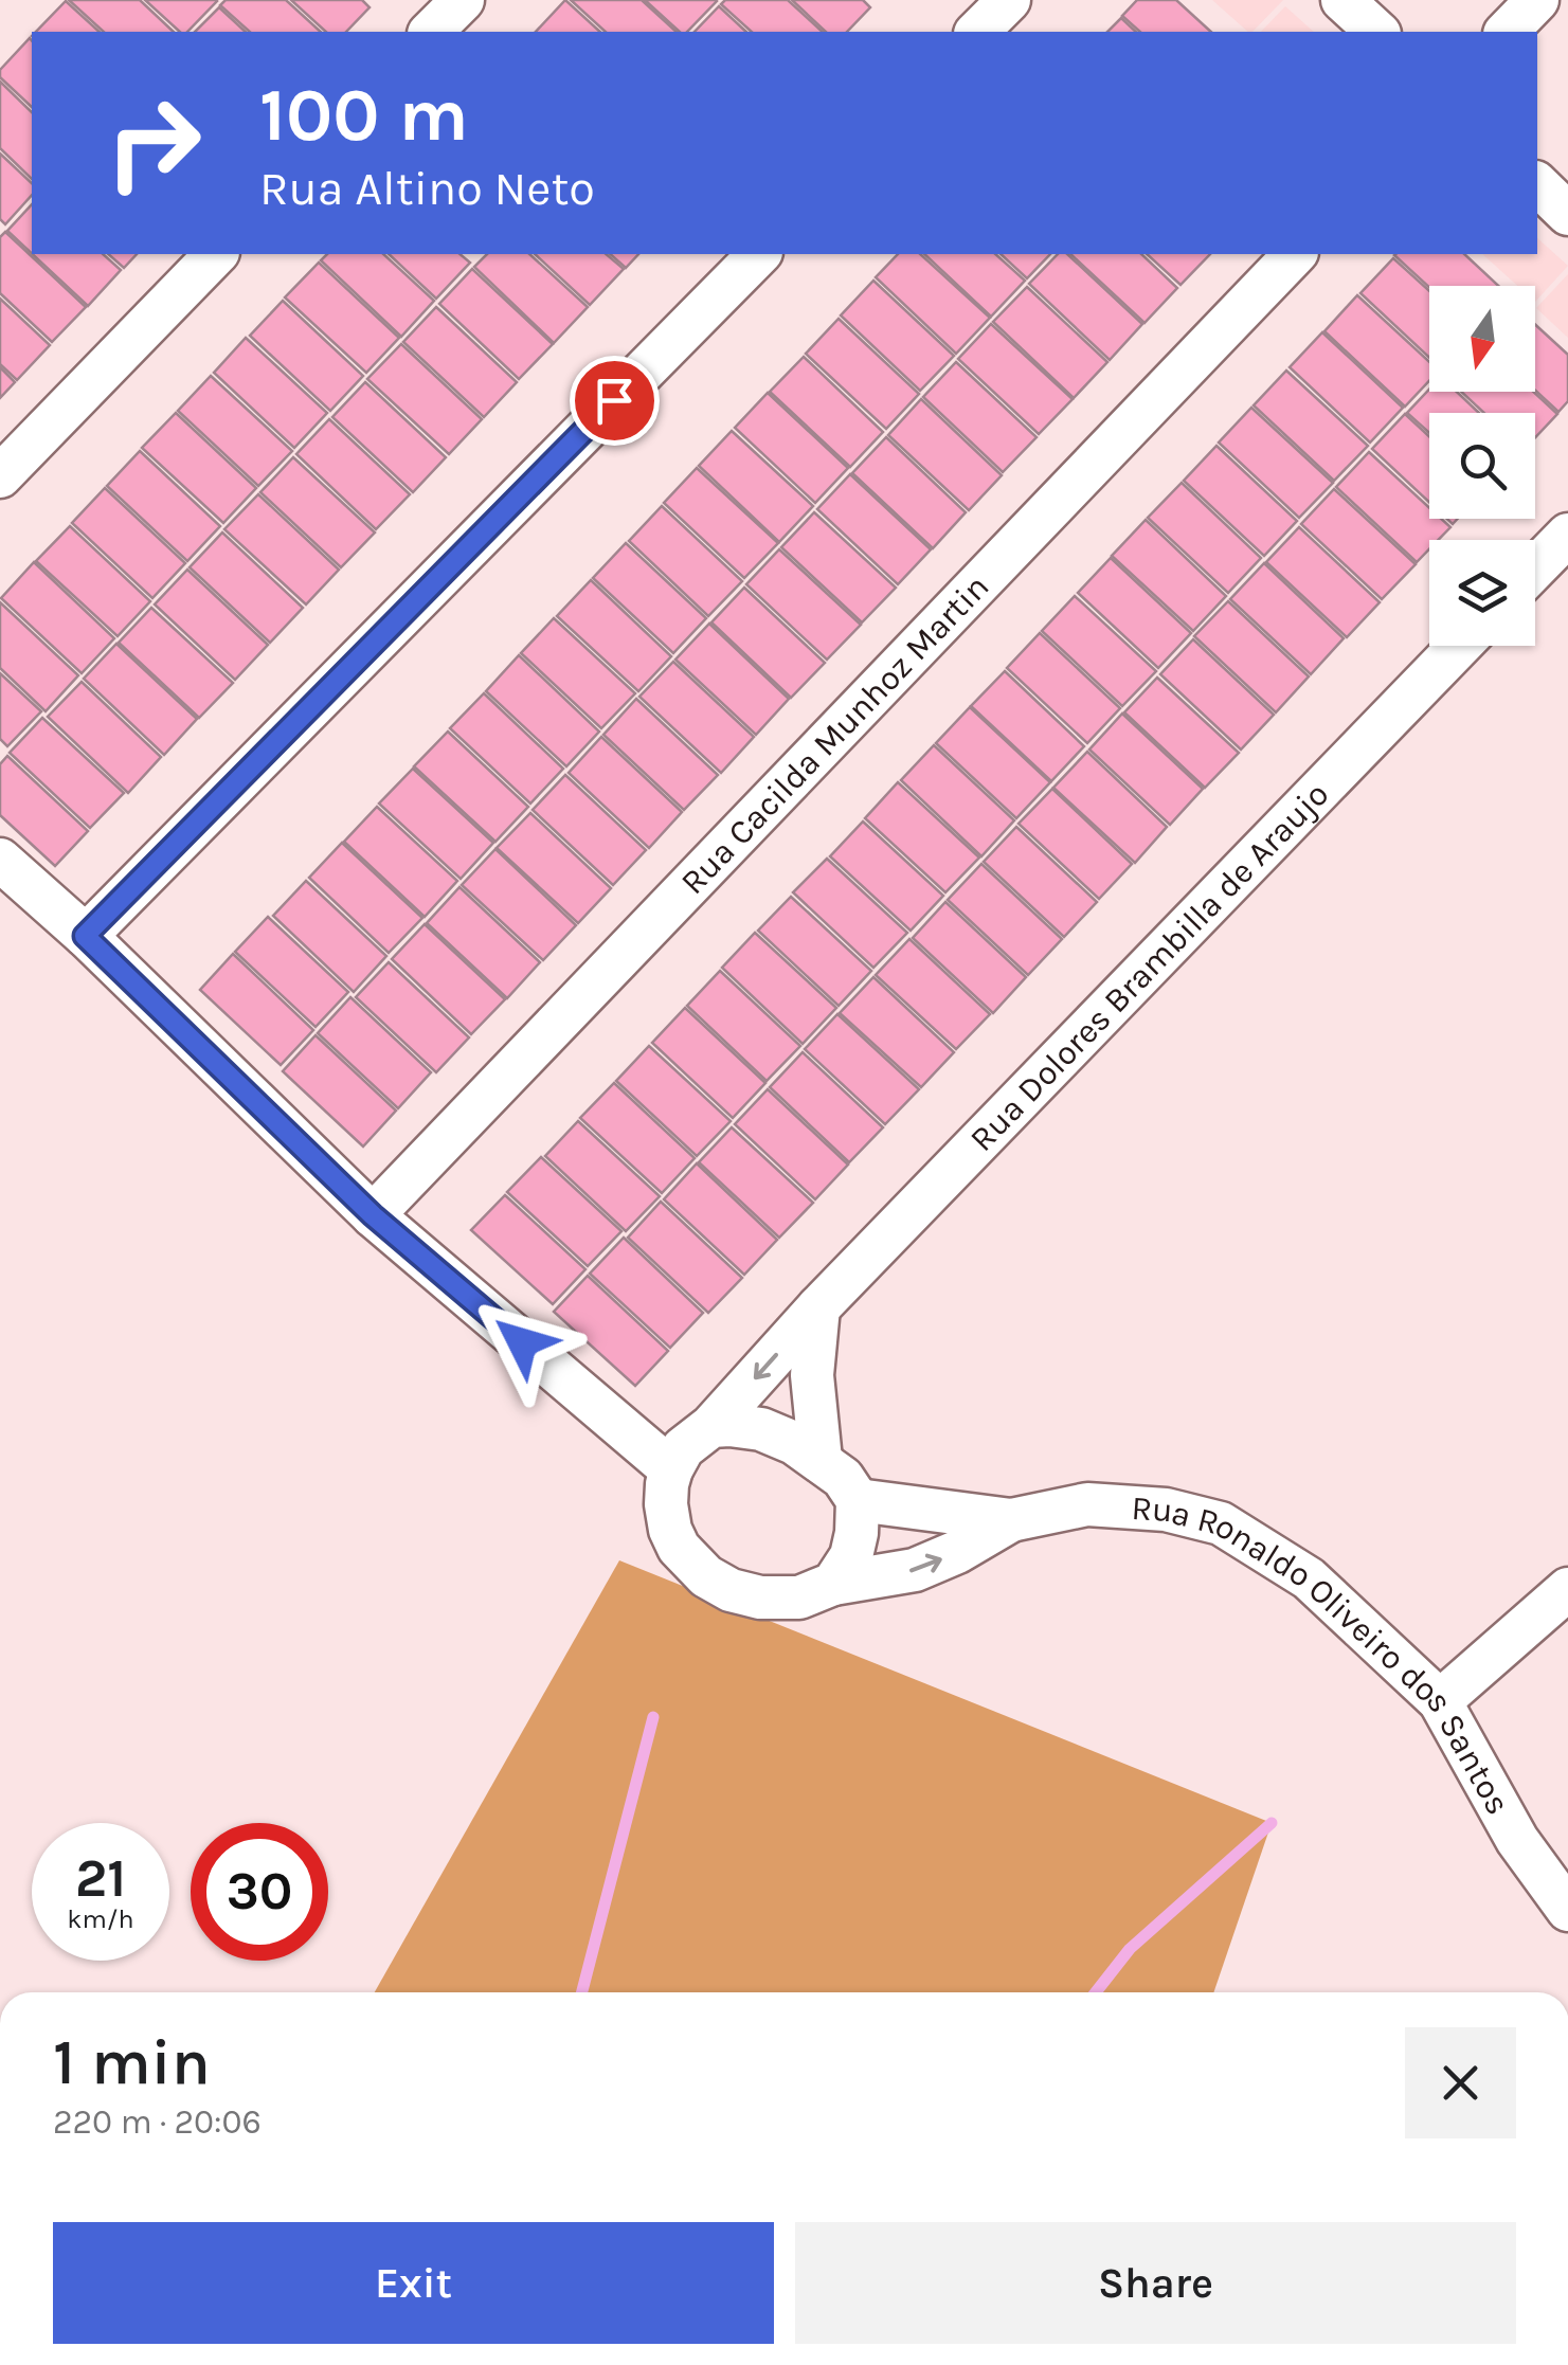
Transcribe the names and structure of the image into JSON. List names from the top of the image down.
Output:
{
  "streets": {
    "street": ["Rua Cacilda Munhoz Martin", "Rua Dolores Brambilla de Araujo", "Rua Ronaldo Oliveiro dos Santos"]
  },
  "crossings": [
    ["Rua Dolores Brambilla de Araujo", "Rua Ronaldo Oliveiro dos Santos"]
  ],
  "north": "bottom",
  "page": {
    "turn": ["100 m", "Rua Altino Neto"],
    "speed": "21 km/h",
    "limit": "30",
    "heading": ["1 min", "220 m · 20:06"],
    "buttons": ["Exit", "Share"]
  }
}
